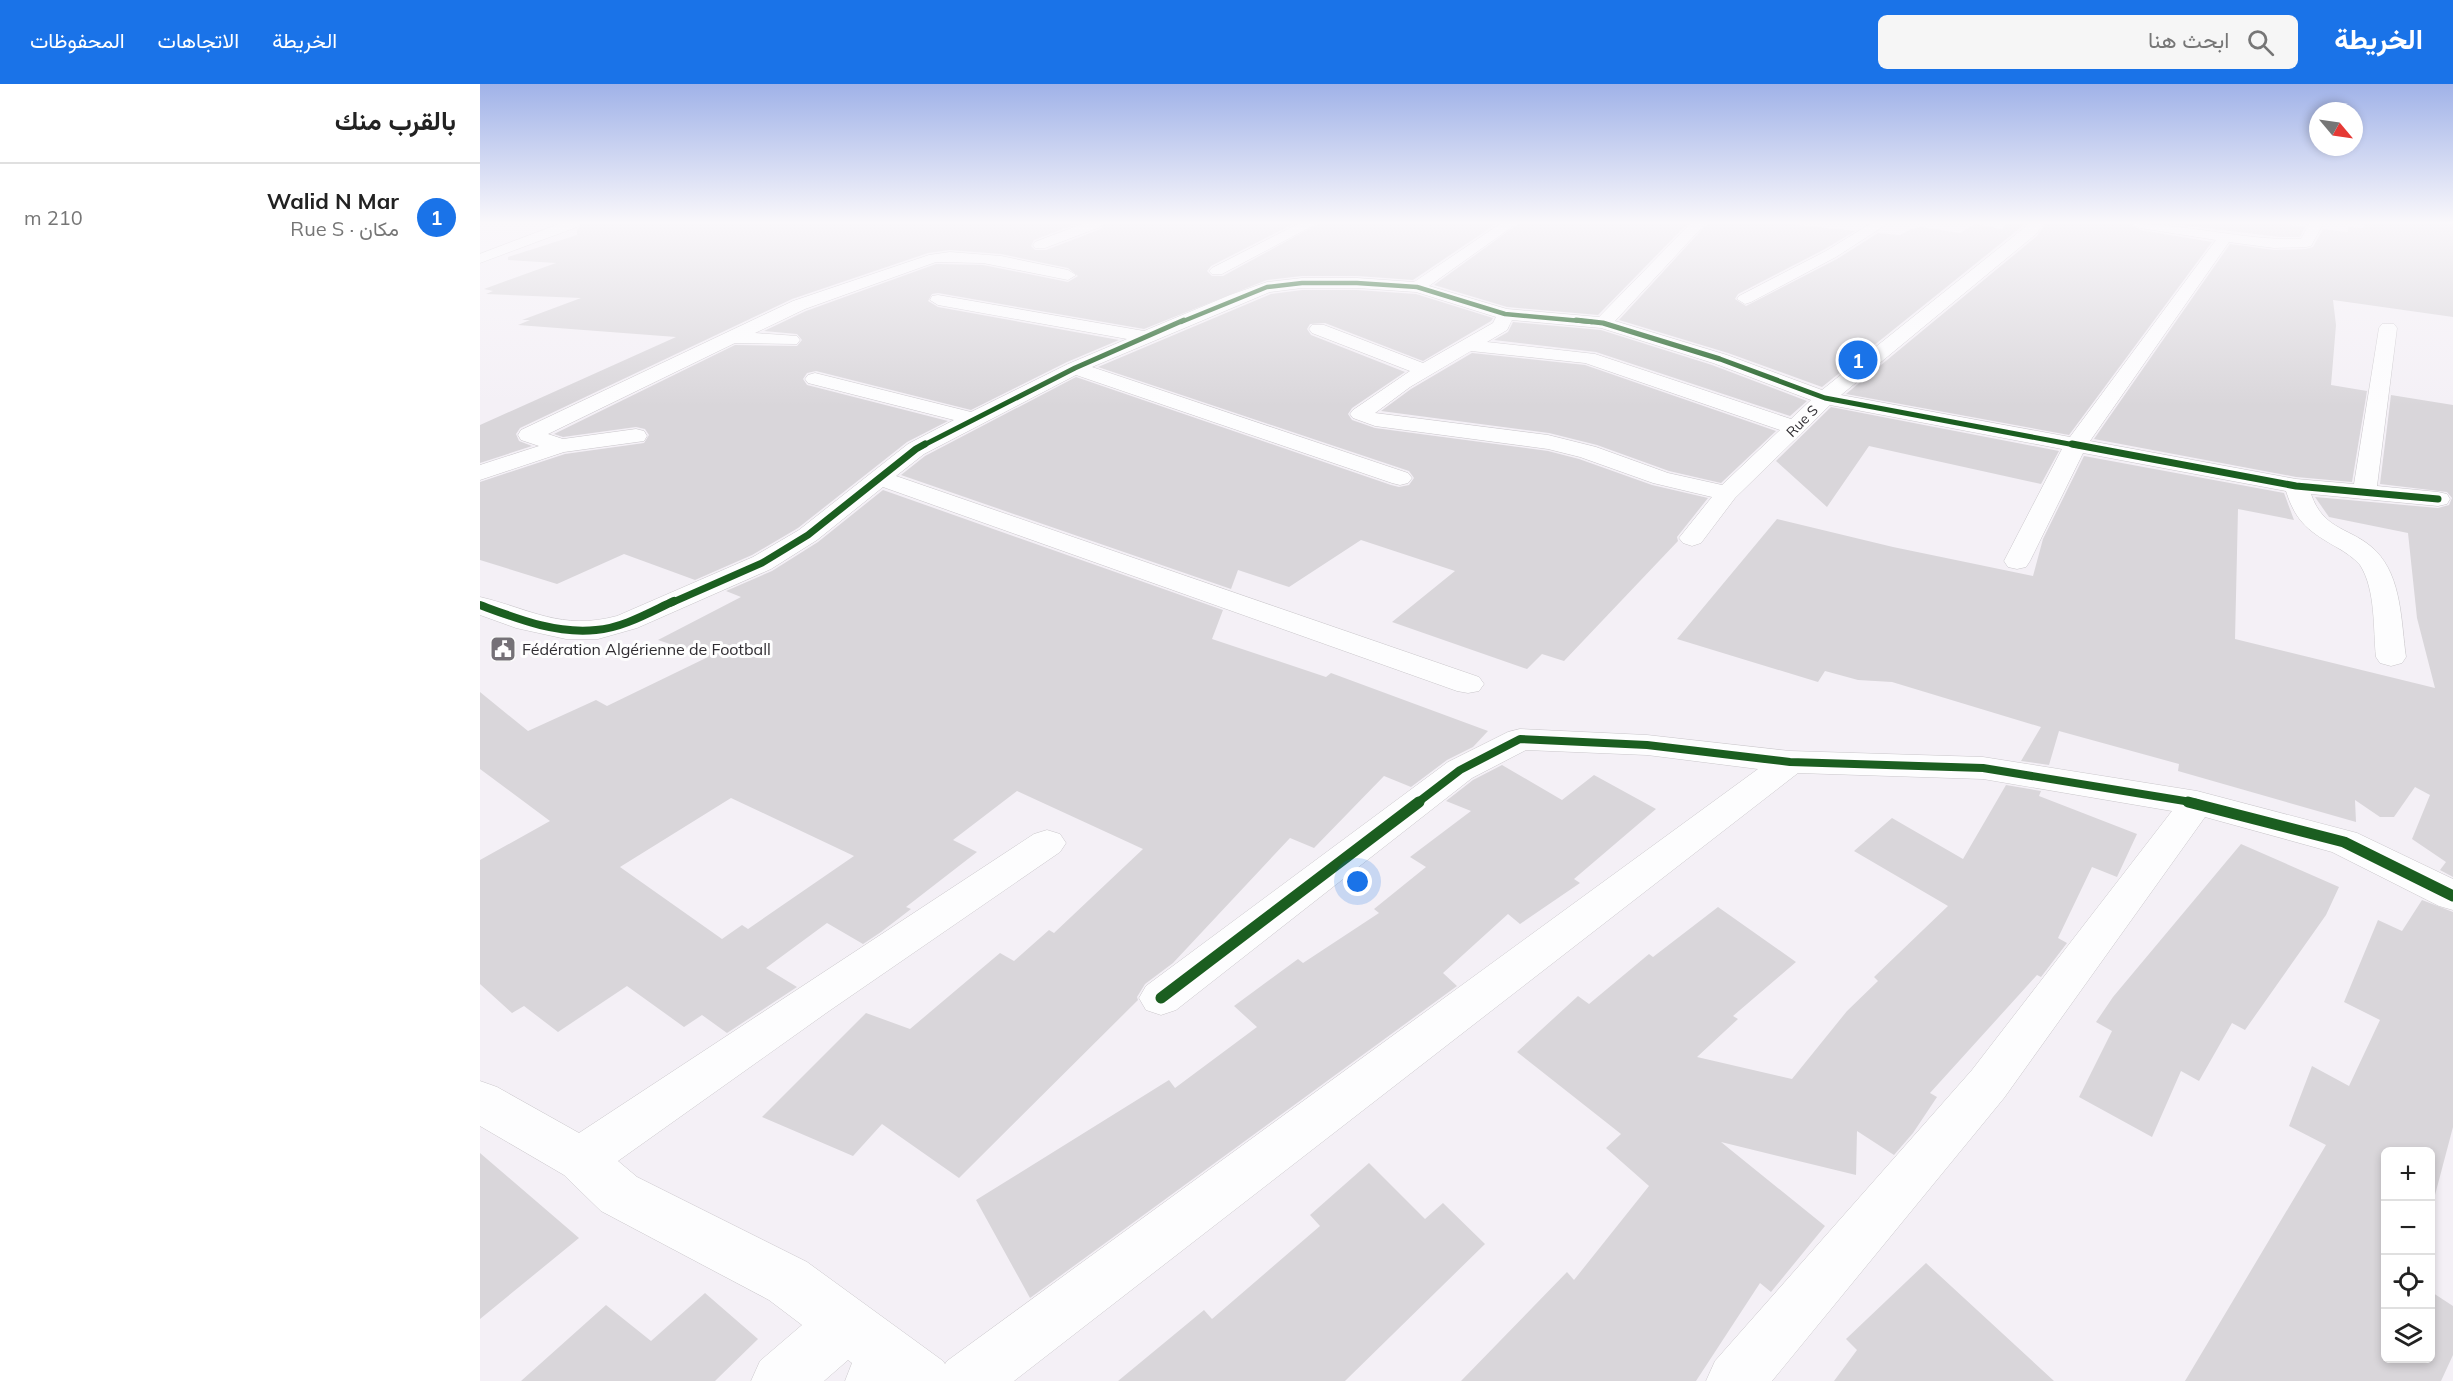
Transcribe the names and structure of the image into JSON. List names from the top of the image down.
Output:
{
  "streets": {
    "street": ["Rue S"]
  },
  "places": {
    "public building": ["Fédération Algérienne de Football"]
  },
  "north": "bottom right",
  "page": {
    "header": "الخريطة",
    "search": "ابحث هنا",
    "nav": ["الخريطة", "الاتجاهات", "المحفوظات"],
    "heading": "بالقرب منك",
    "list": [
      {
        "mark": "1",
        "name": "Walid N Mar",
        "note": "مكان · Rue S",
        "value": "210 m"
      }
    ],
    "pins": "1",
    "map_buttons": ["+", "−"]
  }
}
